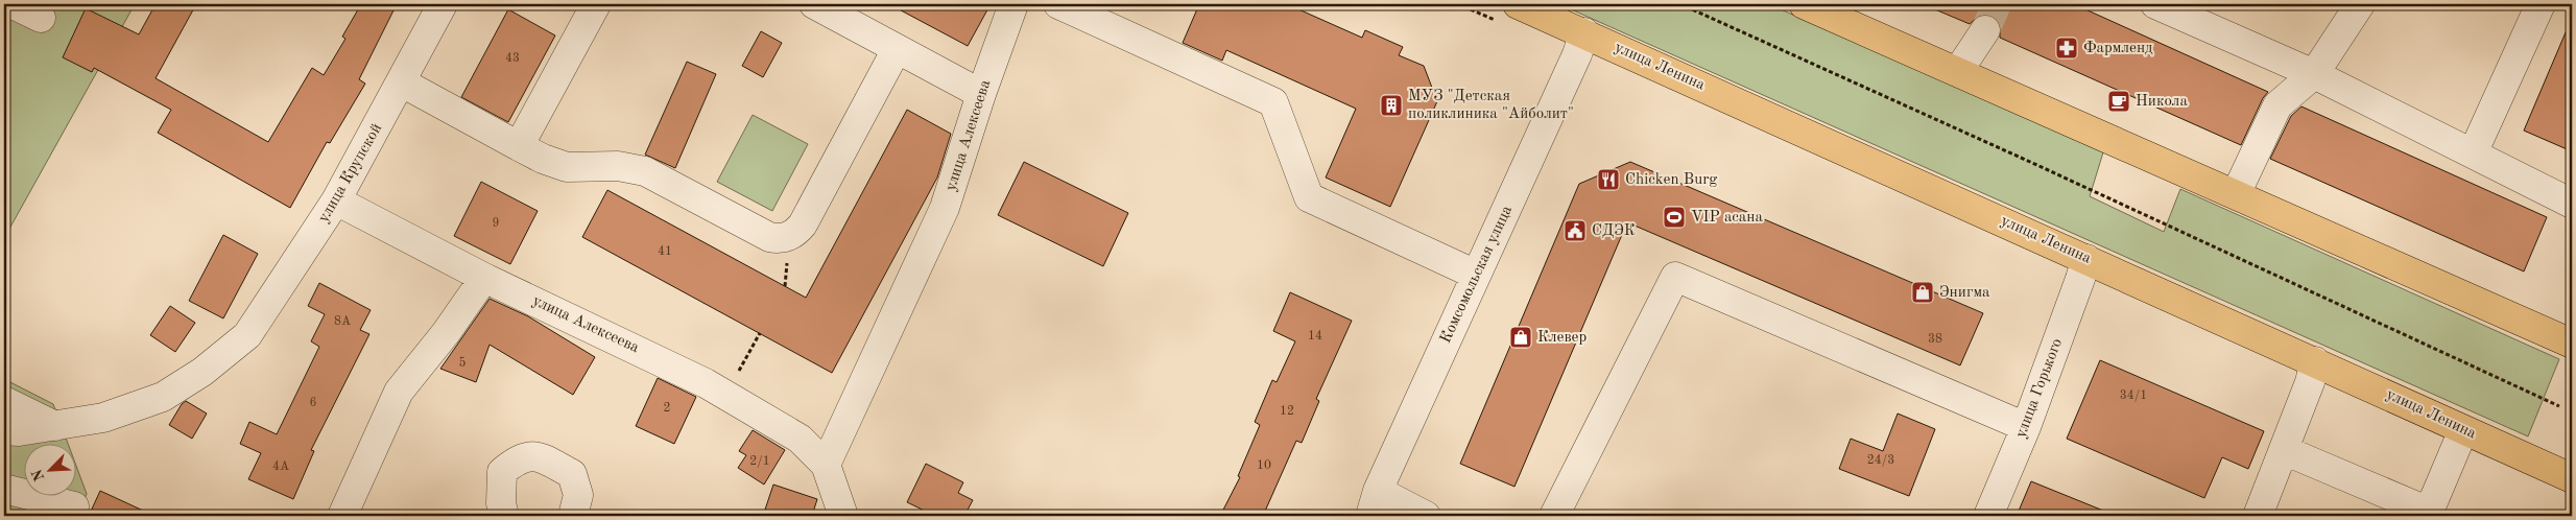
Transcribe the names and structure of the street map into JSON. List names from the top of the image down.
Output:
{
  "streets": {
    "main road": ["улица Ленина"],
    "street": [
      "улица Алексеева",
      "улица Крупской",
      "Комсомольская улица",
      "улица Горького"
    ]
  },
  "crossings": [
    ["улица Ленина", "Комсомольская улица"],
    ["улица Ленина", "улица Горького"],
    ["улица Алексеева", "улица Крупской"]
  ],
  "places": {
    "pharmacy": ["Фармленд"],
    "cafe": ["Никола"],
    "building": ["МУЗ \"Детская поликлиника \"Айболит\""],
    "restaurant": ["Chicken Burg"],
    "sports": ["VIP асана"],
    "public building": ["СДЭК"],
    "shop": ["Энигма", "Клевер"]
  },
  "house_numbers": [
    "43",
    "9",
    "41",
    "8А",
    "14",
    "38",
    "5",
    "34/1",
    "6",
    "2",
    "12",
    "24/3",
    "2/1",
    "10",
    "4А"
  ],
  "north": "bottom left"
}
